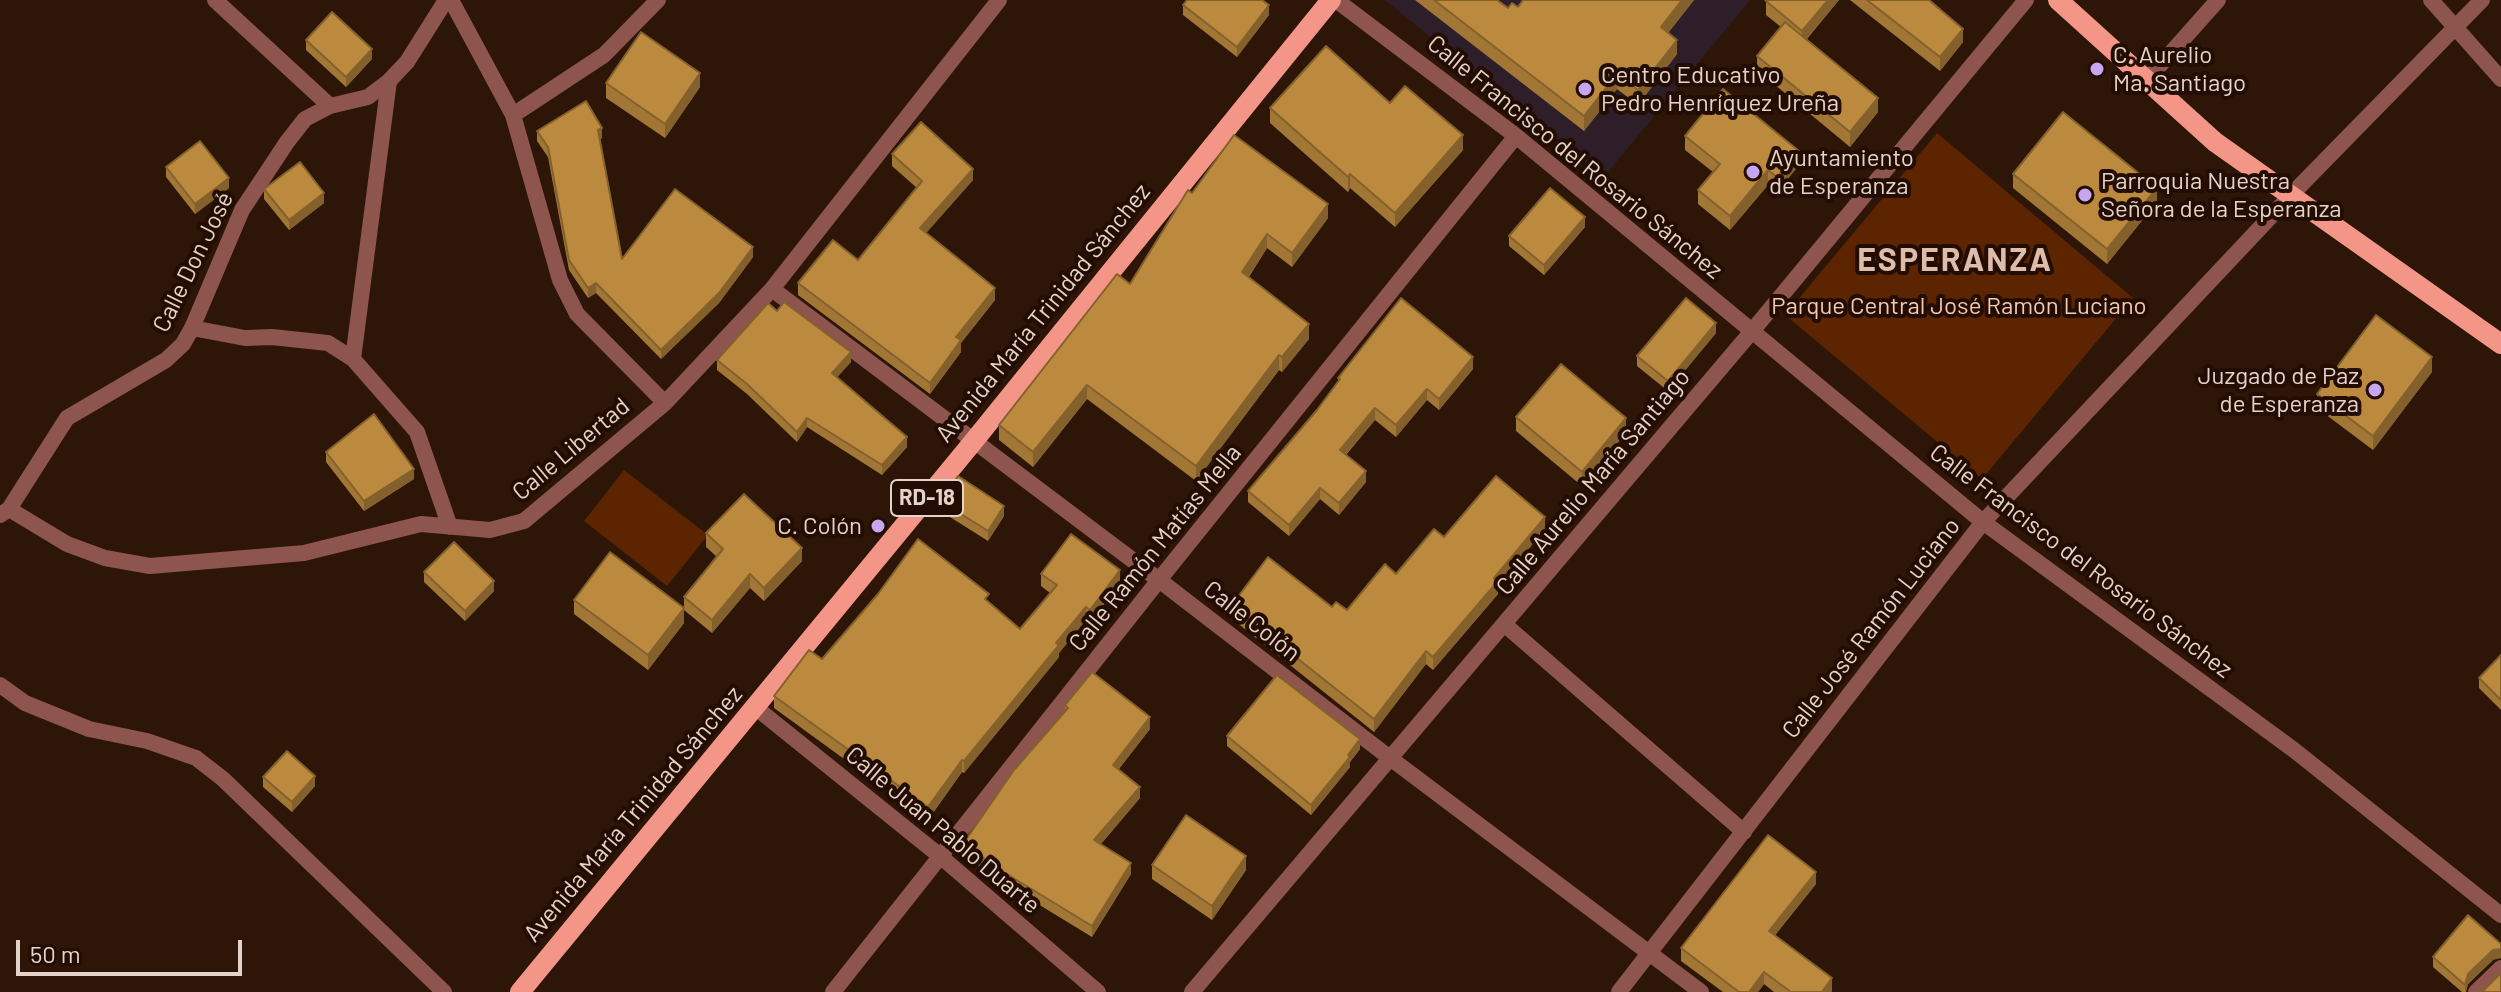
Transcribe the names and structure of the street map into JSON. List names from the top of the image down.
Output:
{
  "streets": {
    "main road": ["Avenida María Trinidad Sánchez", "RD-18"],
    "street": [
      "Calle Francisco del Rosario Sánchez",
      "Calle Don José",
      "Calle Libertad",
      "Calle Aurelio María Santiago",
      "Calle Ramón Matías Mella",
      "Calle Colón",
      "Calle José Ramón Luciano",
      "Calle Juan Pablo Duarte"
    ]
  },
  "crossings": [
    ["Calle Francisco del Rosario Sánchez", "Avenida María Trinidad Sánchez"],
    ["Calle Francisco del Rosario Sánchez", "Calle Aurelio María Santiago"],
    ["Calle Francisco del Rosario Sánchez", "Calle Ramón Matías Mella"],
    ["Calle Francisco del Rosario Sánchez", "Calle José Ramón Luciano"],
    ["Calle Don José", "Calle Libertad"],
    ["Avenida María Trinidad Sánchez", "Calle Colón"],
    ["Avenida María Trinidad Sánchez", "Calle Juan Pablo Duarte"],
    ["Calle Libertad", "Calle Colón"],
    ["Calle Aurelio María Santiago", "Calle Colón"],
    ["Calle Ramón Matías Mella", "Calle Colón"],
    ["Calle Ramón Matías Mella", "Calle Juan Pablo Duarte"],
    ["Calle Colón", "Calle José Ramón Luciano"]
  ],
  "districts": ["ESPERANZA"],
  "parks": ["Parque Central José Ramón Luciano"],
  "places": [
    "C. Aurelio Ma. Santiago",
    "Centro Educativo Pedro Henríquez Ureña",
    "Ayuntamiento de Esperanza",
    "Parroquia Nuestra Señora de la Esperanza",
    "Juzgado de Paz de Esperanza",
    "C. Colón"
  ],
  "scale_bar": "50 m"
}
